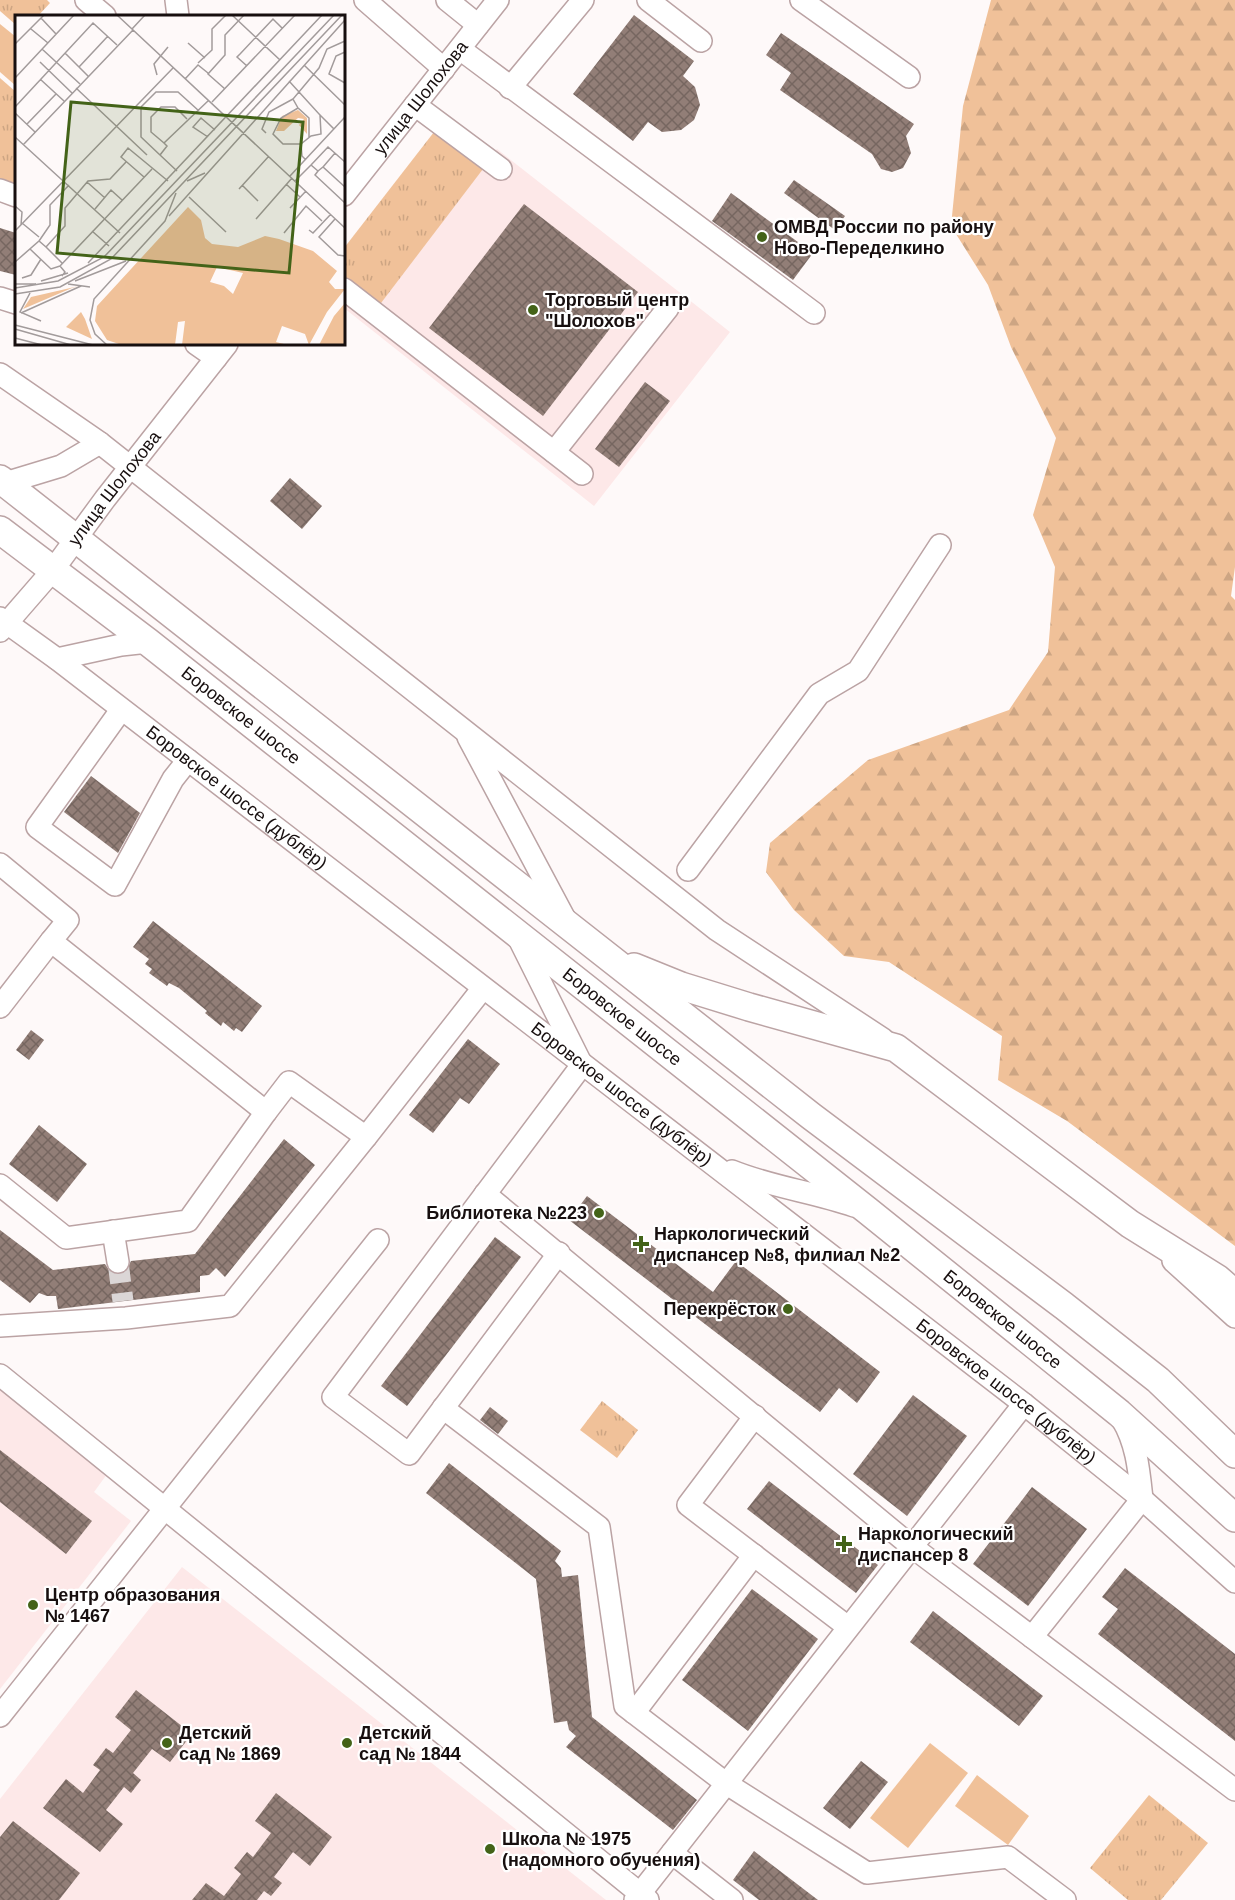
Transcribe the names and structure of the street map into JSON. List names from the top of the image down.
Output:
{
  "streets": {
    "main road": ["Боровское шоссе"],
    "street": ["улица Шолохова", "Боровское шоссе (дублёр)"]
  },
  "crossings": [
    ["улица Шолохова", "Боровское шоссе"],
    ["улица Шолохова", "Боровское шоссе (дублёр)"]
  ],
  "places": {
    "other": [
      "ОМВД России по району Ново-Переделкино",
      "Торговый центр \"Шолохов\"",
      "Библиотека №223",
      "Перекрёсток",
      "Центр образования № 1467",
      "Детский сад № 1869",
      "Детский сад № 1844",
      "Школа № 1975 (надомного обучения)"
    ],
    "health": ["Наркологический диспансер №8, филиал №2", "Наркологический диспансер 8"]
  }
}
